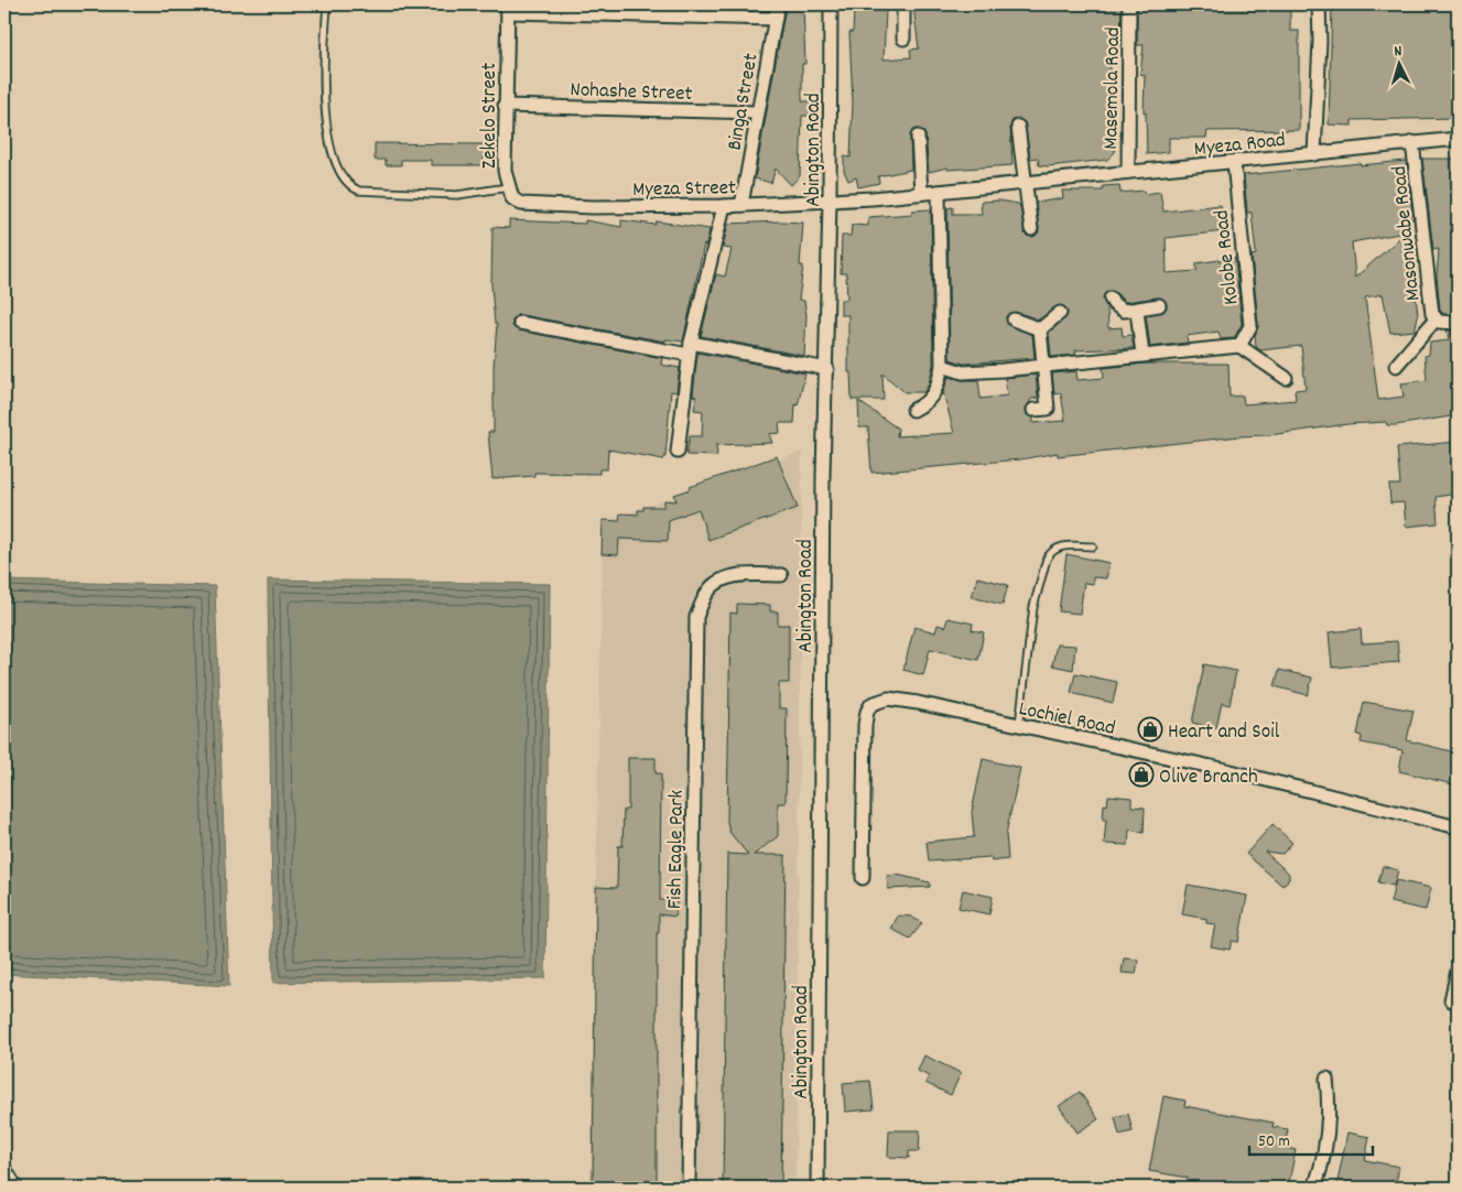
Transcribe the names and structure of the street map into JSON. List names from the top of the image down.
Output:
{
  "streets": {
    "street": [
      "Masemola Road",
      "Nohashe Street",
      "Binga Street",
      "Zekelo Street",
      "Myeza Road",
      "Abington Road",
      "Myeza Street",
      "Masonwabe Road",
      "Kolobe Road",
      "Lochiel Road",
      "Fish Eagle Park"
    ]
  },
  "crossings": [
    ["Masemola Road", "Myeza Road"],
    ["Nohashe Street", "Binga Street"],
    ["Nohashe Street", "Zekelo Street"],
    ["Binga Street", "Myeza Street"],
    ["Zekelo Street", "Myeza Street"],
    ["Myeza Road", "Abington Road"],
    ["Myeza Road", "Myeza Street"],
    ["Myeza Road", "Masonwabe Road"],
    ["Myeza Road", "Kolobe Road"],
    ["Abington Road", "Myeza Street"]
  ],
  "places": {
    "shop": ["Heart and Soil", "Olive Branch"]
  },
  "scale_bar": "50 m",
  "north": "top"
}
